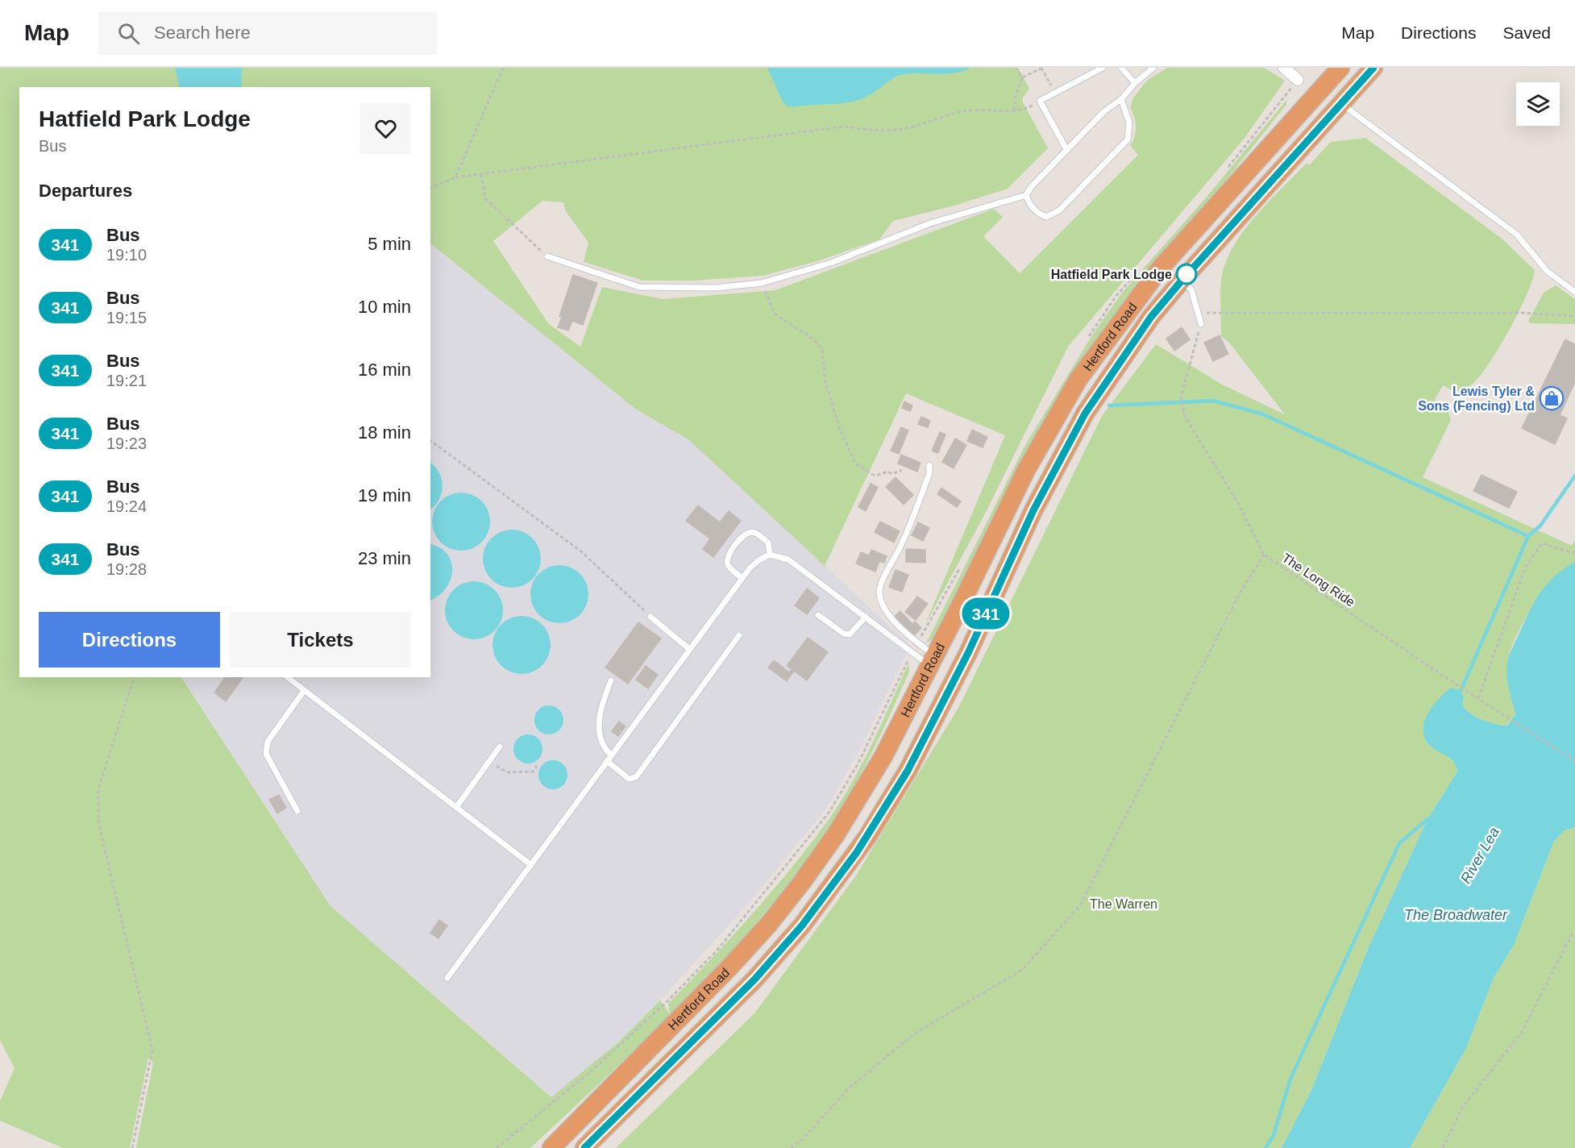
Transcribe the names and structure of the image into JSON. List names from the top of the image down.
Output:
{
  "streets": {
    "highway": ["Hertford Road"],
    "path": ["The Long Ride"]
  },
  "water": ["River Lea", "The Broadwater"],
  "parks": ["The Warren"],
  "places": {
    "other": ["Hatfield Park Lodge"],
    "shop": ["Lewis Tyler & Sons (Fencing) Ltd"]
  },
  "lines": ["bus line 341"],
  "page": {
    "header": "Map",
    "search": "Search here",
    "nav": ["Map", "Directions", "Saved"],
    "on_map": "341",
    "heading": [
      ["Hatfield Park Lodge", "Bus"],
      "Departures"
    ],
    "list": [
      {
        "mark": "341",
        "name": "Bus",
        "note": "19:10",
        "value": "5 min"
      },
      {
        "mark": "341",
        "name": "Bus",
        "note": "19:15",
        "value": "10 min"
      },
      {
        "mark": "341",
        "name": "Bus",
        "note": "19:21",
        "value": "16 min"
      },
      {
        "mark": "341",
        "name": "Bus",
        "note": "19:23",
        "value": "18 min"
      },
      {
        "mark": "341",
        "name": "Bus",
        "note": "19:24",
        "value": "19 min"
      },
      {
        "mark": "341",
        "name": "Bus",
        "note": "19:28",
        "value": "23 min"
      }
    ],
    "buttons": ["Directions", "Tickets"]
  }
}
